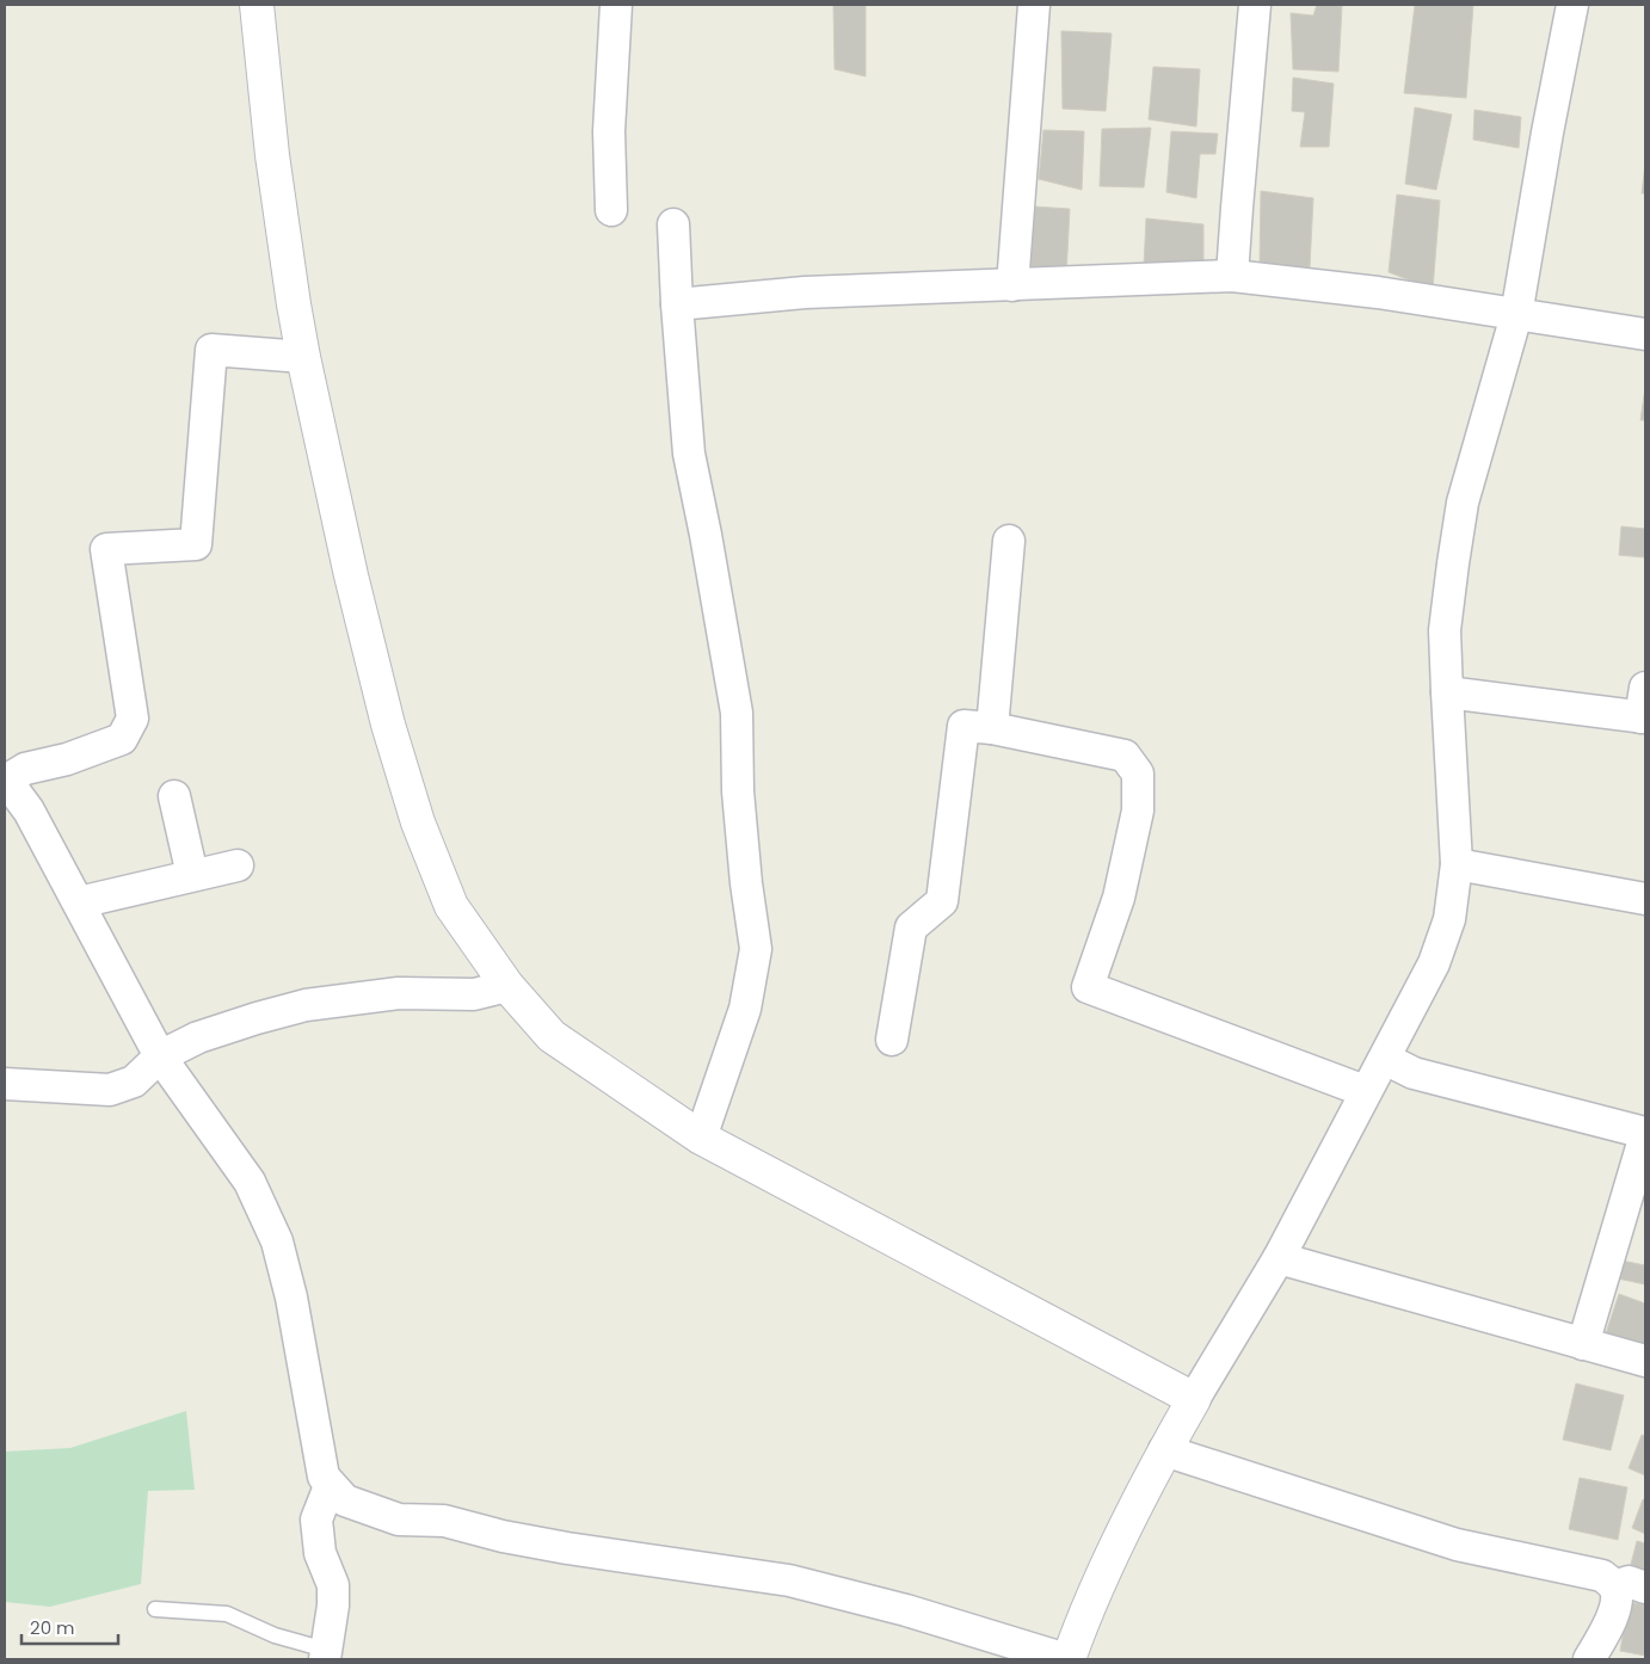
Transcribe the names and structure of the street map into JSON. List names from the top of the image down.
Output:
{
  "scale_bar": "20 m"
}
